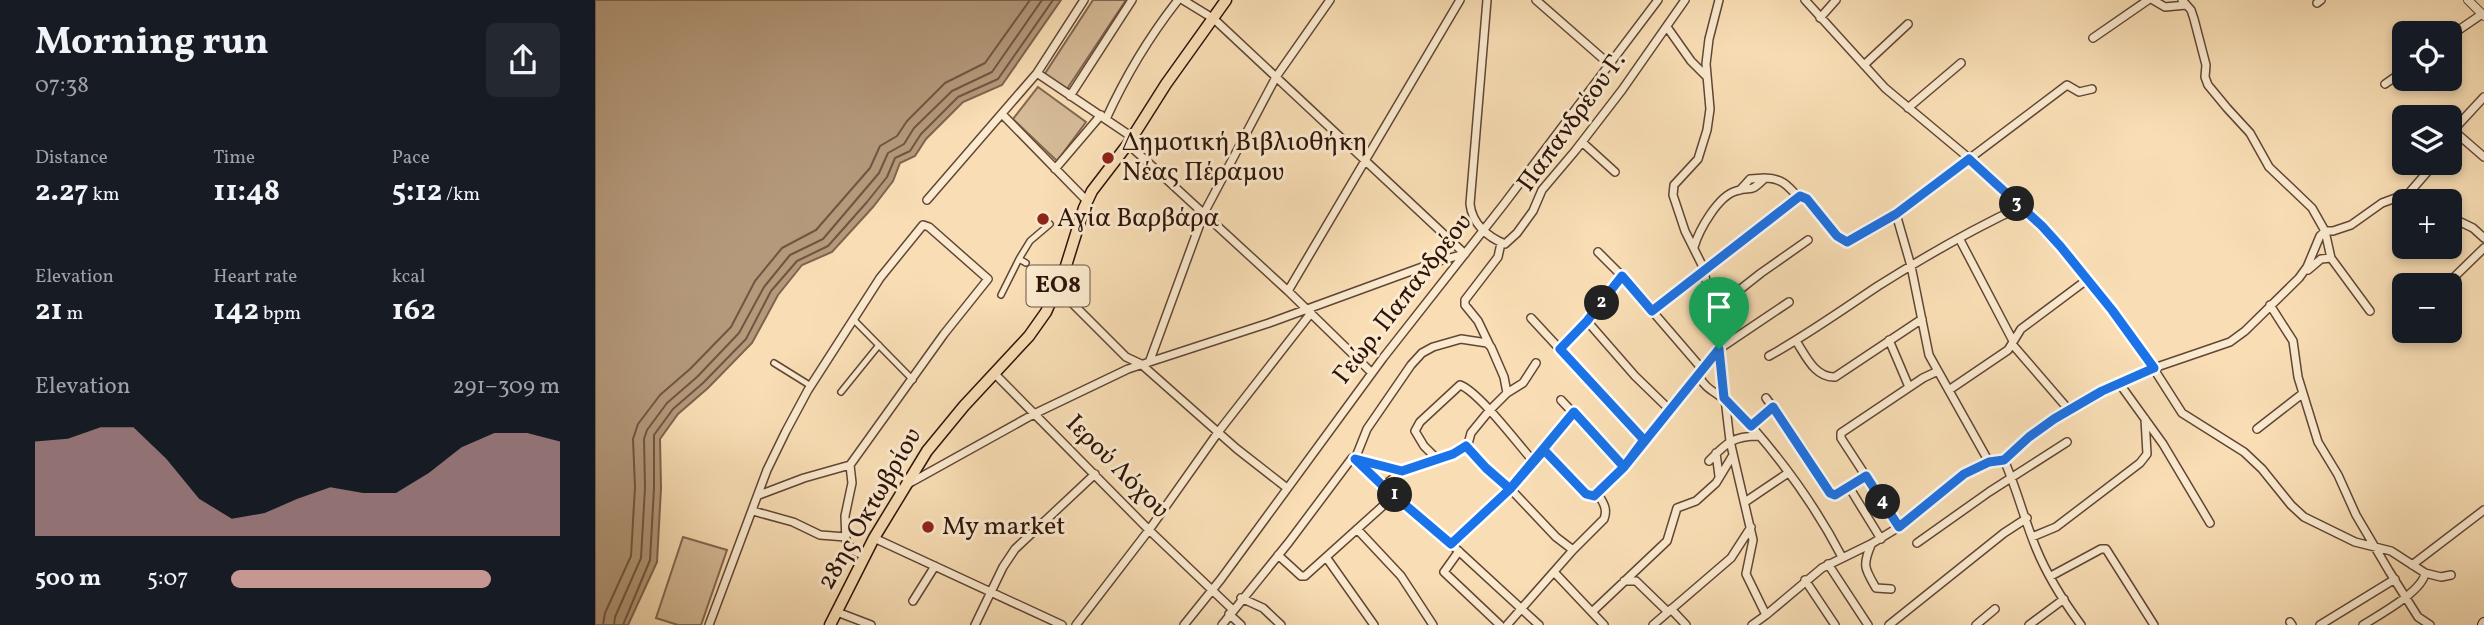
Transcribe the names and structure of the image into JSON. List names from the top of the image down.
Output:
{
  "streets": {
    "main road": ["ΕΟ8", "28ης Οκτωβρίου"],
    "street": ["Παπανδρέου Γ.", "Γεώρ. Παπανδρέου", "Ιερού Λόχου"]
  },
  "crossings": [
    ["Γεώρ. Παπανδρέου", "Ιερού Λόχου"],
    ["Ιερού Λόχου", "28ης Οκτωβρίου"]
  ],
  "places": ["Δημοτική Βιβλιοθήκη Νέας Πέραμου", "Αγία Βαρβάρα", "My market"],
  "page": {
    "heading": ["Morning run", "07:38"],
    "map_buttons": ["+", "−"],
    "stats": [
      ["Distance", "2.27 km"],
      ["Time", "11:48"],
      ["Pace", "5:12 /km"],
      ["Elevation", "21 m"],
      ["Heart rate", "142 bpm"],
      ["kcal", "162"]
    ],
    "pins": [
      "3",
      "2",
      "1",
      "4"
    ],
    "chart": ["Elevation", "291–309 m"],
    "list": [
      {
        "name": "500 m",
        "note": "5:07"
      }
    ]
  }
}
